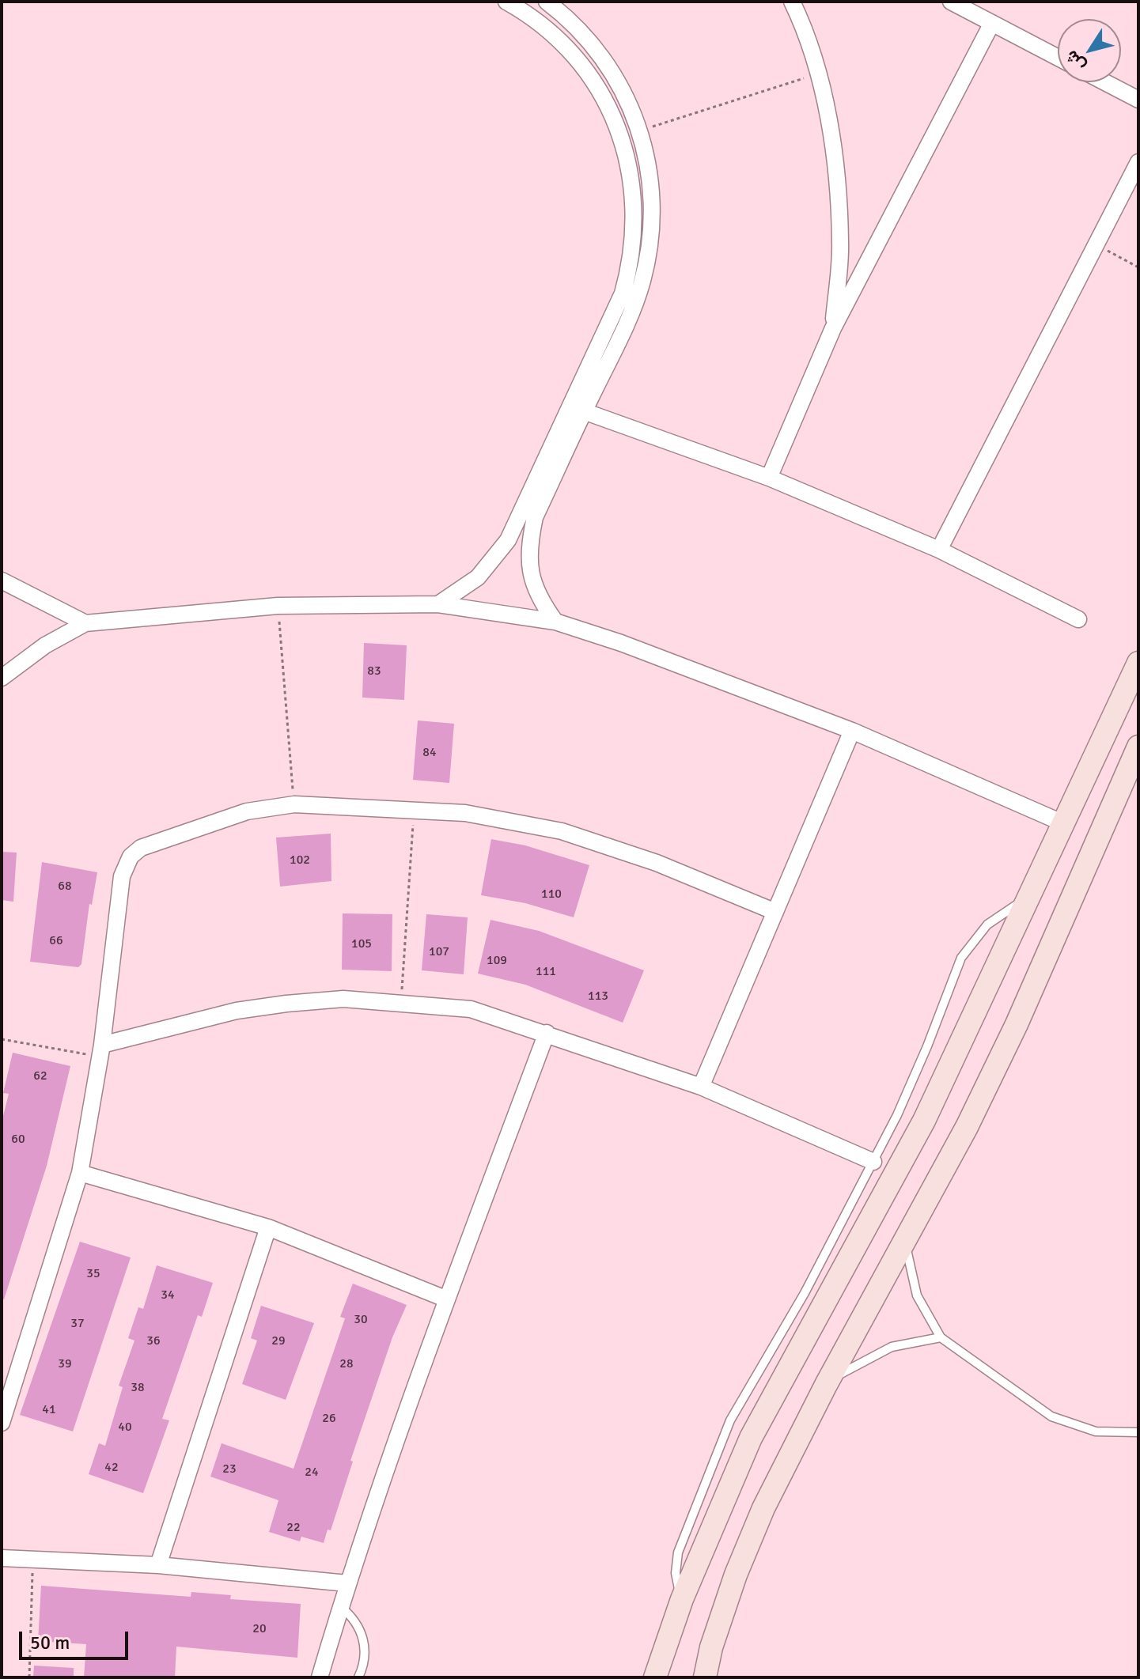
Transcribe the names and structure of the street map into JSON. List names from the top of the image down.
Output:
{
  "house_numbers": [
    "83",
    "84",
    "102",
    "68",
    "110",
    "66",
    "105",
    "107",
    "109",
    "111",
    "113",
    "62",
    "60",
    "35",
    "34",
    "30",
    "37",
    "36",
    "29",
    "39",
    "28",
    "38",
    "41",
    "26",
    "40",
    "42",
    "23",
    "24",
    "22",
    "20"
  ],
  "scale_bar": "50 m",
  "north": "bottom left"
}
